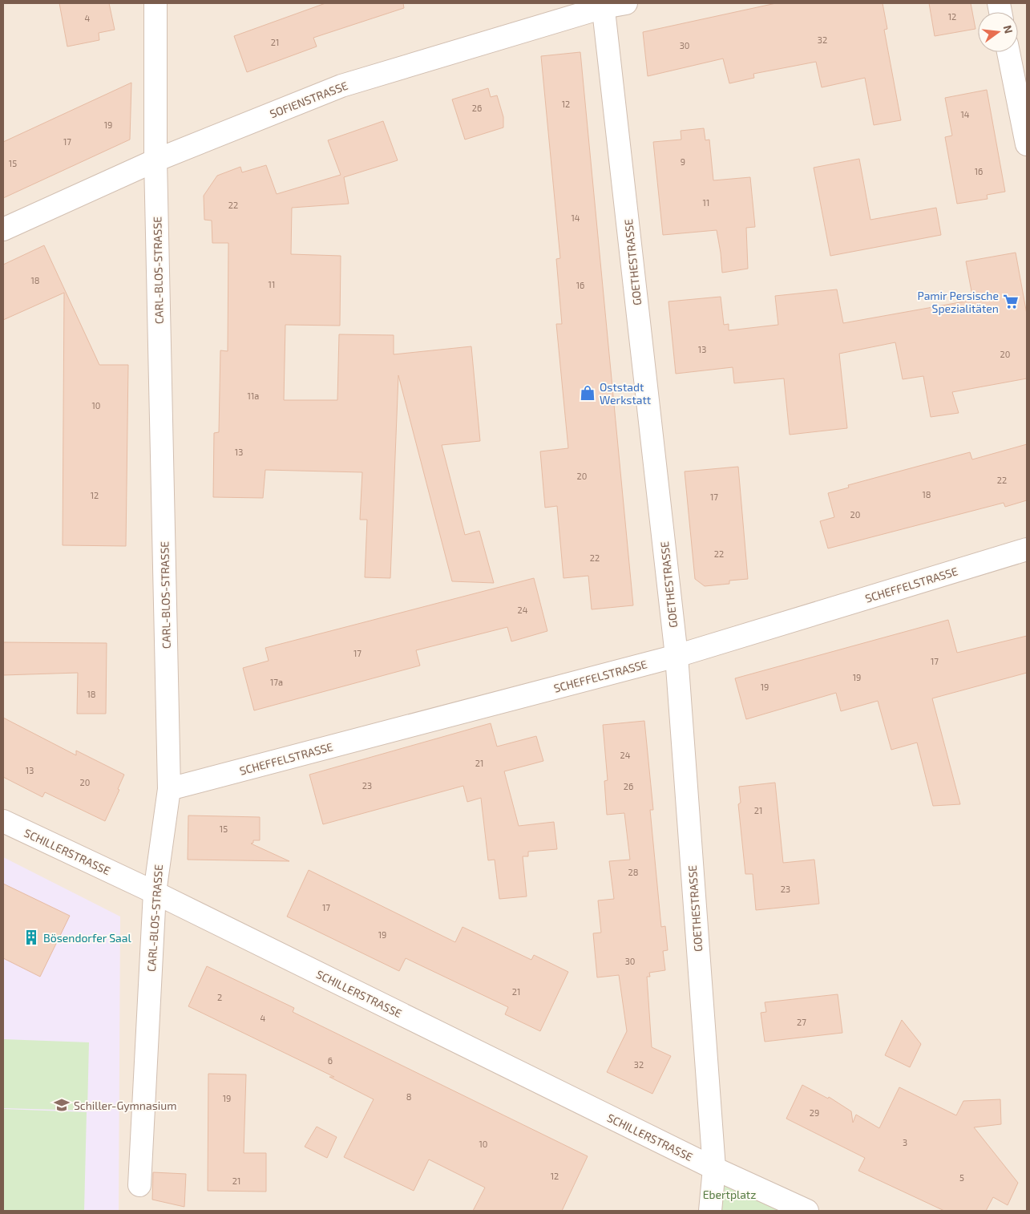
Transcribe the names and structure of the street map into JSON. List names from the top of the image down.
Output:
{
  "streets": {
    "street": [
      "SOFIENSTRASSE",
      "GOETHESTRASSE",
      "CARL-BLOS-STRASSE",
      "SCHEFFELSTRASSE",
      "SCHILLERSTRASSE"
    ]
  },
  "crossings": [
    ["SOFIENSTRASSE", "GOETHESTRASSE"],
    ["SOFIENSTRASSE", "CARL-BLOS-STRASSE"],
    ["GOETHESTRASSE", "SCHEFFELSTRASSE"],
    ["GOETHESTRASSE", "SCHILLERSTRASSE"],
    ["CARL-BLOS-STRASSE", "SCHEFFELSTRASSE"],
    ["CARL-BLOS-STRASSE", "SCHILLERSTRASSE"]
  ],
  "parks": ["Ebertplatz"],
  "places": {
    "supermarket": ["Pamir Persische Spezialitäten"],
    "shop": ["Oststadt Werkstatt"],
    "building": ["Bösendorfer Saal"],
    "school or university": ["Schiller-Gymnasium"]
  },
  "house_numbers": [
    "12",
    "4",
    "32",
    "21",
    "30",
    "12",
    "26",
    "14",
    "19",
    "17",
    "9",
    "15",
    "16",
    "11",
    "22",
    "14",
    "18",
    "11",
    "16",
    "13",
    "20",
    "11a",
    "10",
    "13",
    "20",
    "22",
    "18",
    "12",
    "17",
    "20",
    "22",
    "22",
    "24",
    "17",
    "17",
    "19",
    "17a",
    "19",
    "18",
    "24",
    "21",
    "13",
    "20",
    "23",
    "26",
    "21",
    "15",
    "28",
    "23",
    "17",
    "19",
    "30",
    "21",
    "2",
    "4",
    "27",
    "6",
    "32",
    "8",
    "19",
    "29",
    "3",
    "10",
    "12",
    "5",
    "21"
  ],
  "north": "right"
}
